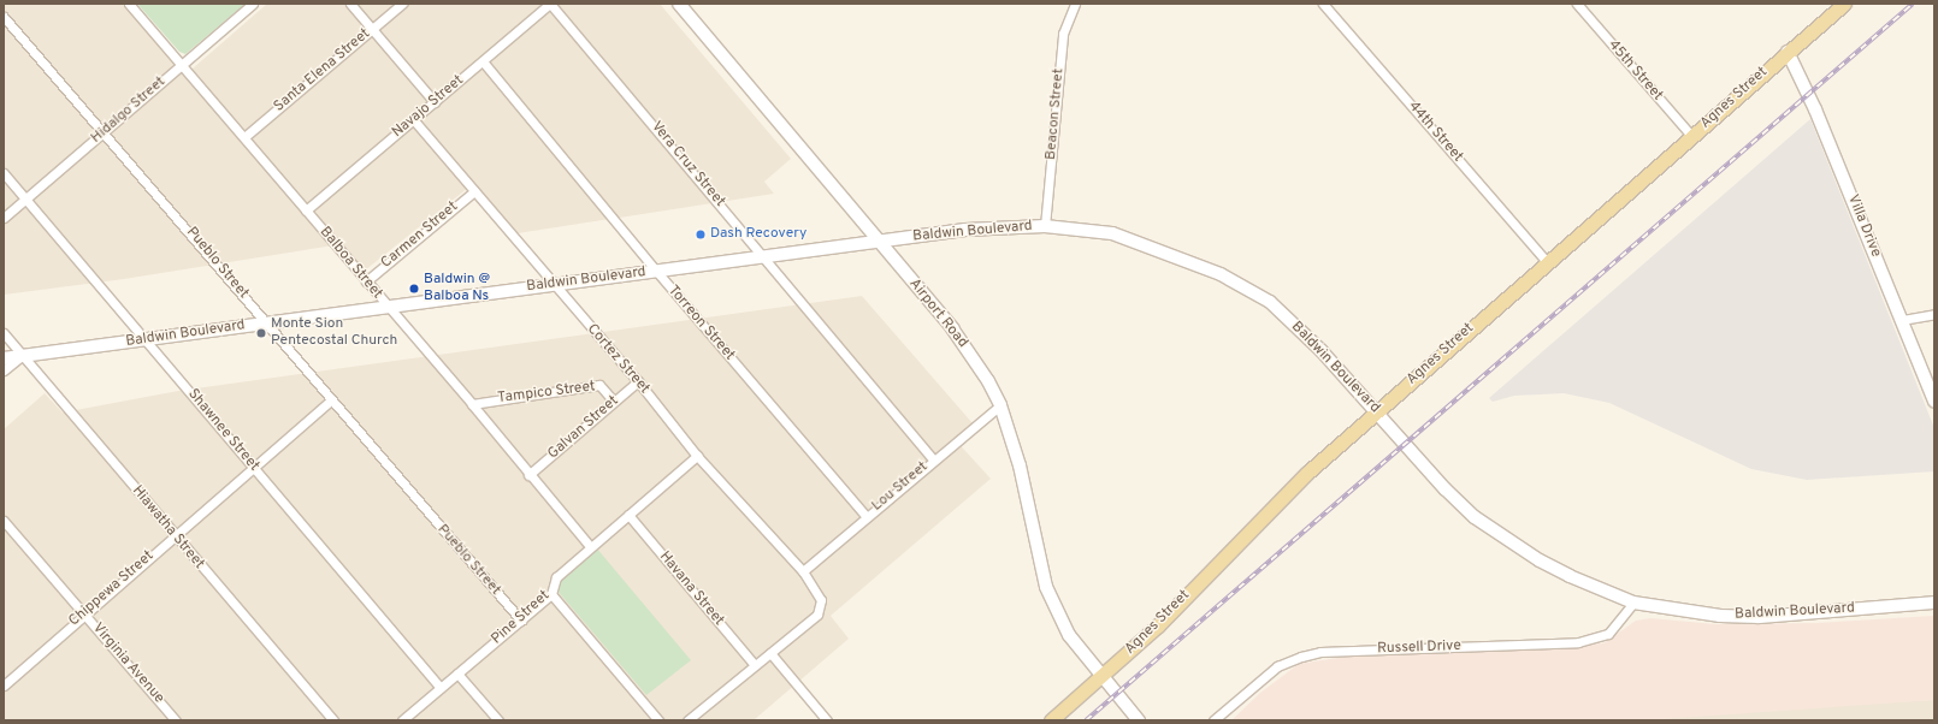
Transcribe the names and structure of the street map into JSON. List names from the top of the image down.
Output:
{
  "streets": {
    "main road": [
      "Agnes Street",
      "Villa Drive",
      "Baldwin Boulevard",
      "Airport Road"
    ],
    "street": [
      "Santa Elena Street",
      "45th Street",
      "Navajo Street",
      "Hidalgo Street",
      "Beacon Street",
      "44th Street",
      "Vera Cruz Street",
      "Carmen Street",
      "Pueblo Street",
      "Balboa Street",
      "Torreon Street",
      "Cortez Street",
      "Tampico Street",
      "Galvan Street",
      "Shawnee Street",
      "Lou Street",
      "Hiawatha Street",
      "Chippewa Street",
      "Havana Street",
      "Pine Street",
      "Russell Drive",
      "Virginia Avenue"
    ]
  },
  "crossings": [
    ["Santa Elena Street", "Balboa Street"],
    ["45th Street", "Agnes Street"],
    ["Agnes Street", "44th Street"],
    ["Agnes Street", "Villa Drive"],
    ["Agnes Street", "Baldwin Boulevard"],
    ["Agnes Street", "Airport Road"],
    ["Navajo Street", "Vera Cruz Street"],
    ["Navajo Street", "Balboa Street"],
    ["Navajo Street", "Torreon Street"],
    ["Navajo Street", "Cortez Street"],
    ["Hidalgo Street", "Pueblo Street"],
    ["Hidalgo Street", "Balboa Street"],
    ["Hidalgo Street", "Shawnee Street"],
    ["Beacon Street", "Baldwin Boulevard"],
    ["Vera Cruz Street", "Baldwin Boulevard"],
    ["Vera Cruz Street", "Lou Street"],
    ["Baldwin Boulevard", "Pueblo Street"],
    ["Baldwin Boulevard", "Balboa Street"],
    ["Baldwin Boulevard", "Airport Road"],
    ["Baldwin Boulevard", "Torreon Street"],
    ["Baldwin Boulevard", "Cortez Street"],
    ["Baldwin Boulevard", "Shawnee Street"],
    ["Baldwin Boulevard", "Hiawatha Street"],
    ["Baldwin Boulevard", "Russell Drive"],
    ["Carmen Street", "Balboa Street"],
    ["Carmen Street", "Cortez Street"],
    ["Pueblo Street", "Chippewa Street"],
    ["Pueblo Street", "Pine Street"],
    ["Balboa Street", "Tampico Street"],
    ["Balboa Street", "Galvan Street"],
    ["Balboa Street", "Pine Street"],
    ["Airport Road", "Lou Street"],
    ["Torreon Street", "Lou Street"],
    ["Cortez Street", "Galvan Street"],
    ["Cortez Street", "Lou Street"],
    ["Cortez Street", "Pine Street"],
    ["Tampico Street", "Galvan Street"],
    ["Shawnee Street", "Chippewa Street"],
    ["Shawnee Street", "Pine Street"],
    ["Hiawatha Street", "Chippewa Street"],
    ["Chippewa Street", "Virginia Avenue"],
    ["Havana Street", "Pine Street"]
  ],
  "places": ["Dash Recovery", "Baldwin @ Balboa Ns", "Monte Sion Pentecostal Church"]
}
